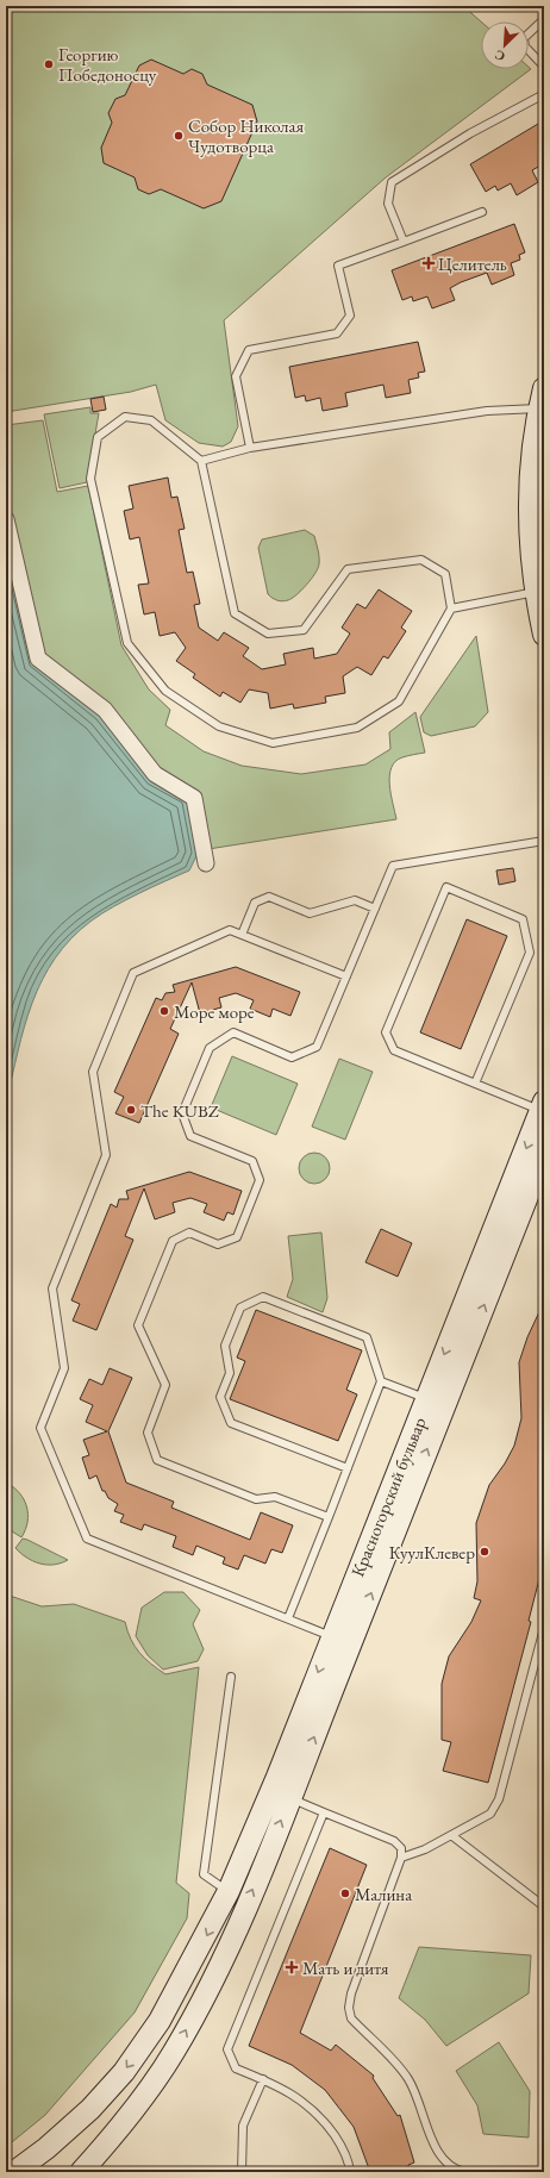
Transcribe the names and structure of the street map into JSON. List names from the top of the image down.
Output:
{
  "streets": {
    "main road": ["Красногорский бульвар"]
  },
  "places": {
    "other": [
      "Георгию Победоносцу",
      "Собор Николая Чудотворца",
      "Море море",
      "The KUBZ",
      "КуулКлевер",
      "Малина"
    ],
    "health": ["Целитель", "Мать и дитя"]
  },
  "north": "bottom left"
}
